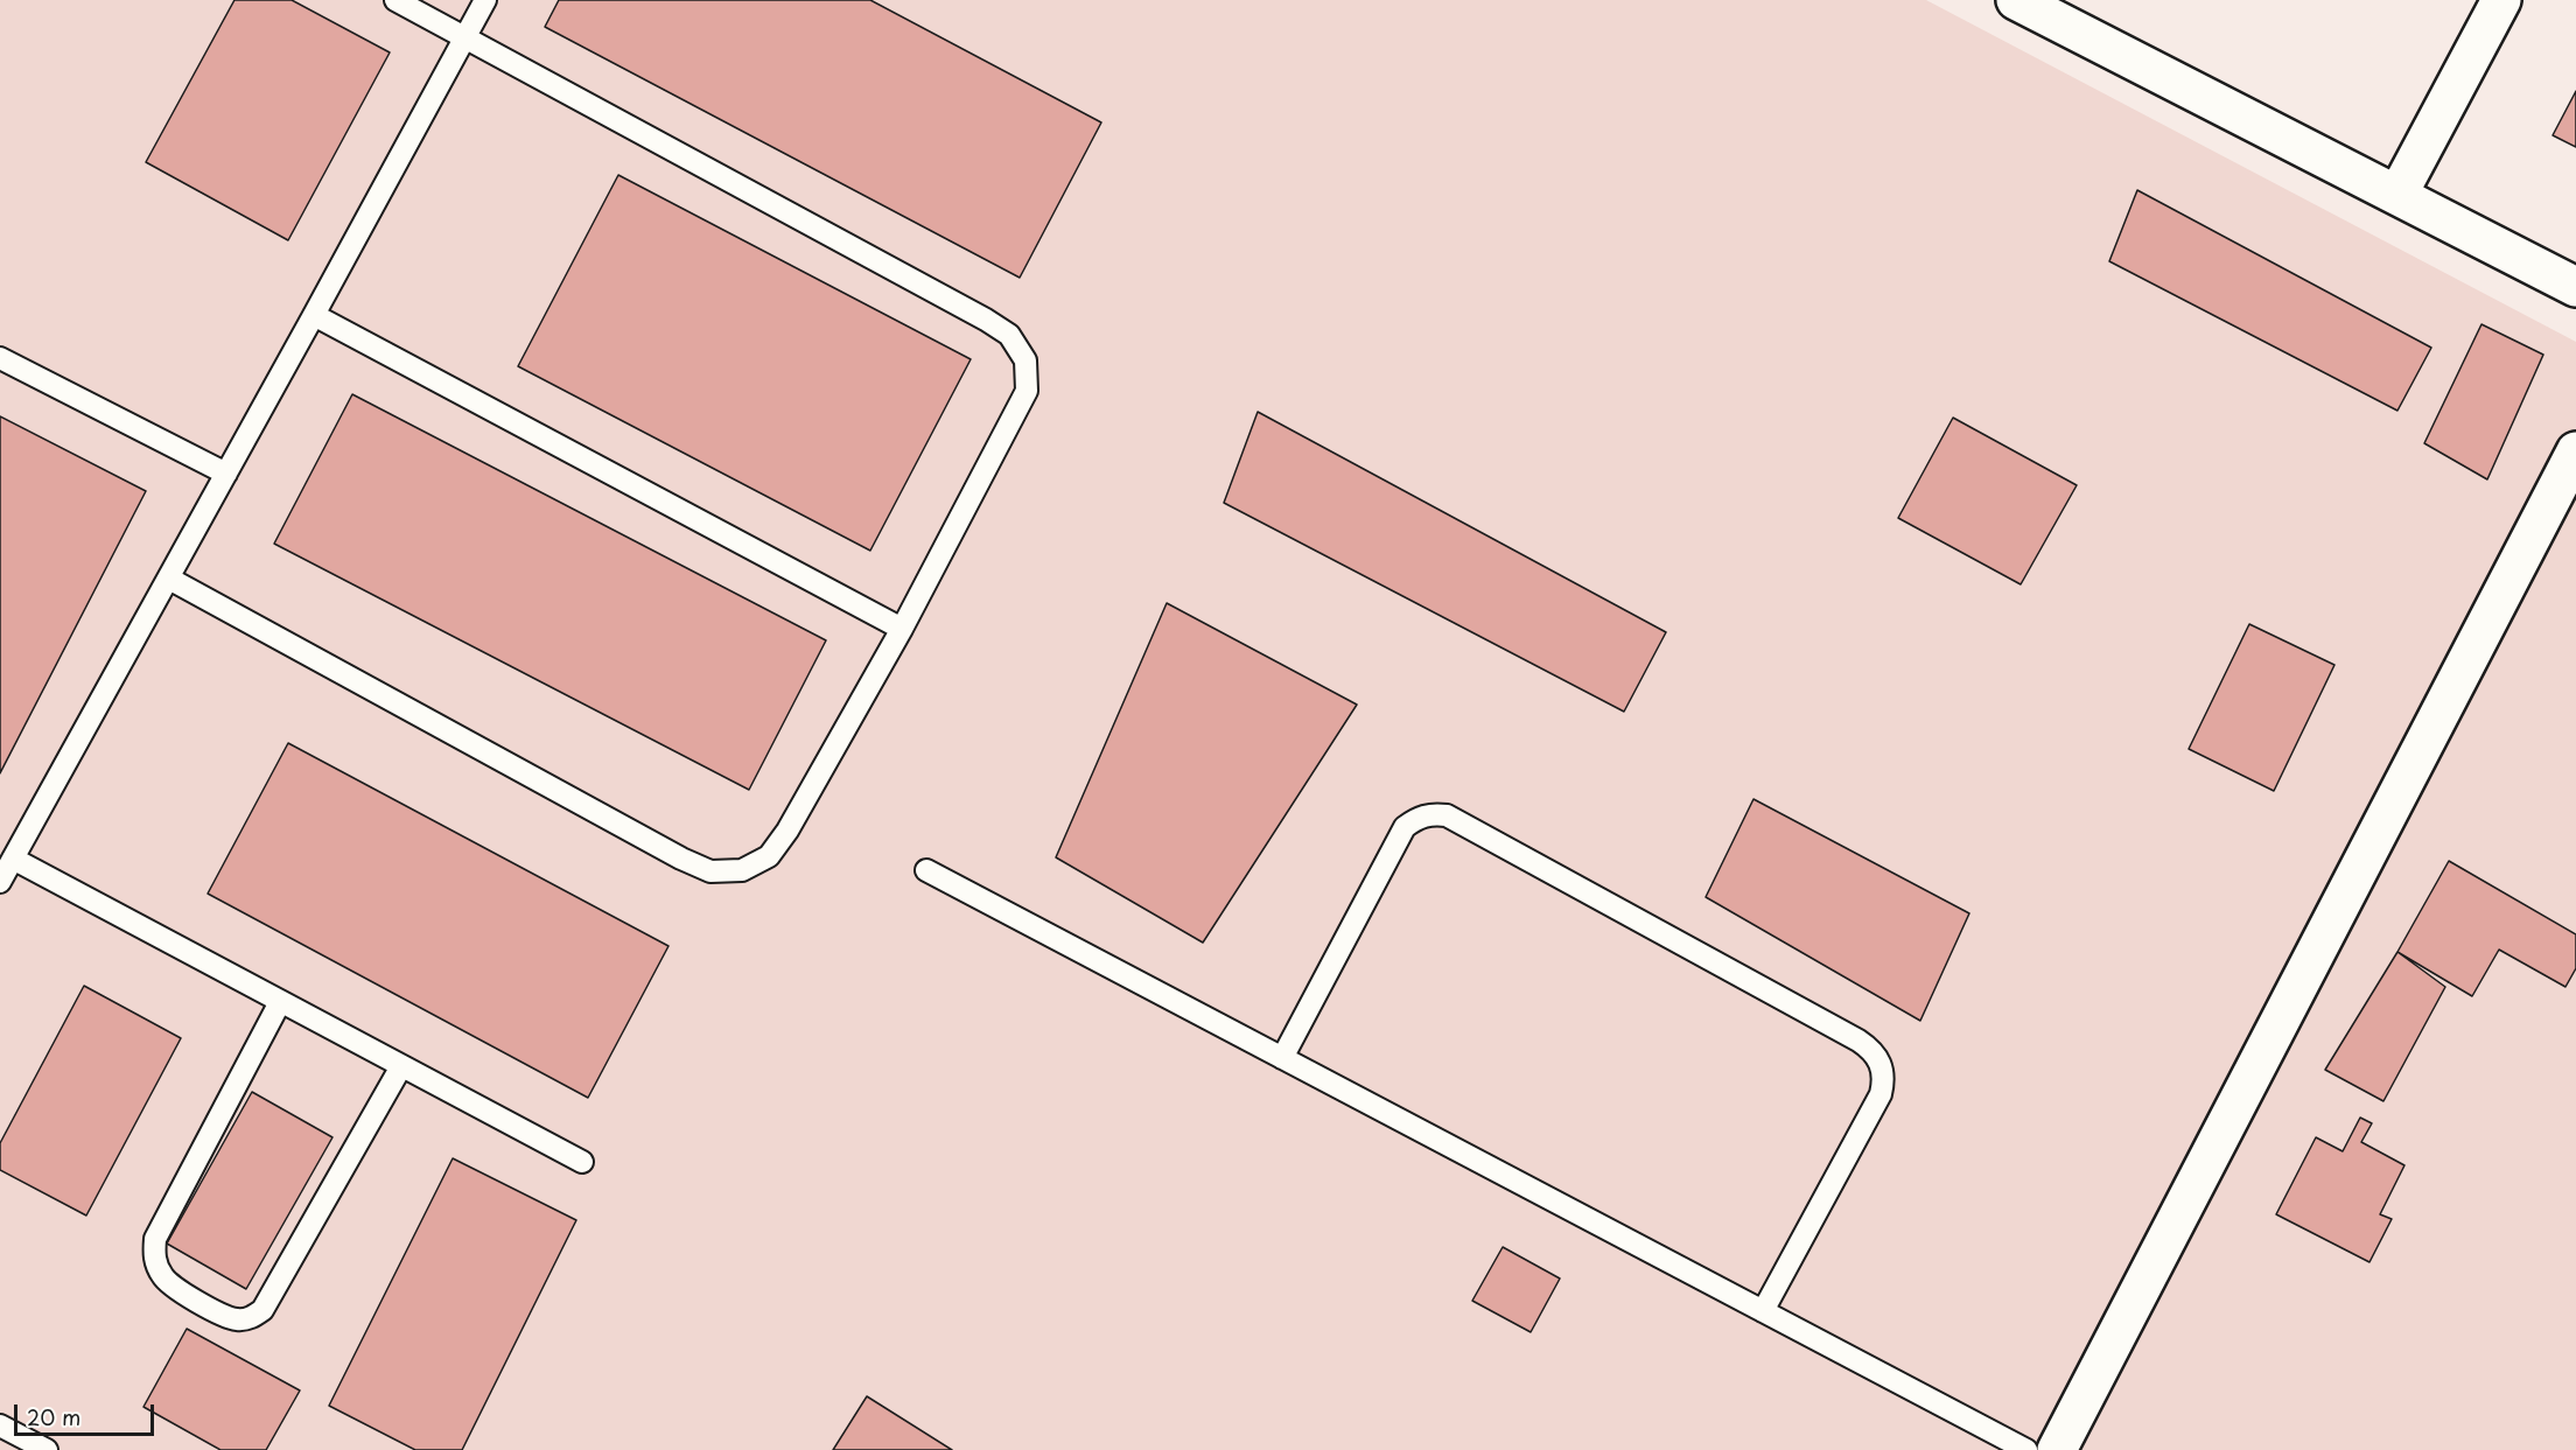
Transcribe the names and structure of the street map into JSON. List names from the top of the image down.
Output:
{
  "scale_bar": "20 m"
}
